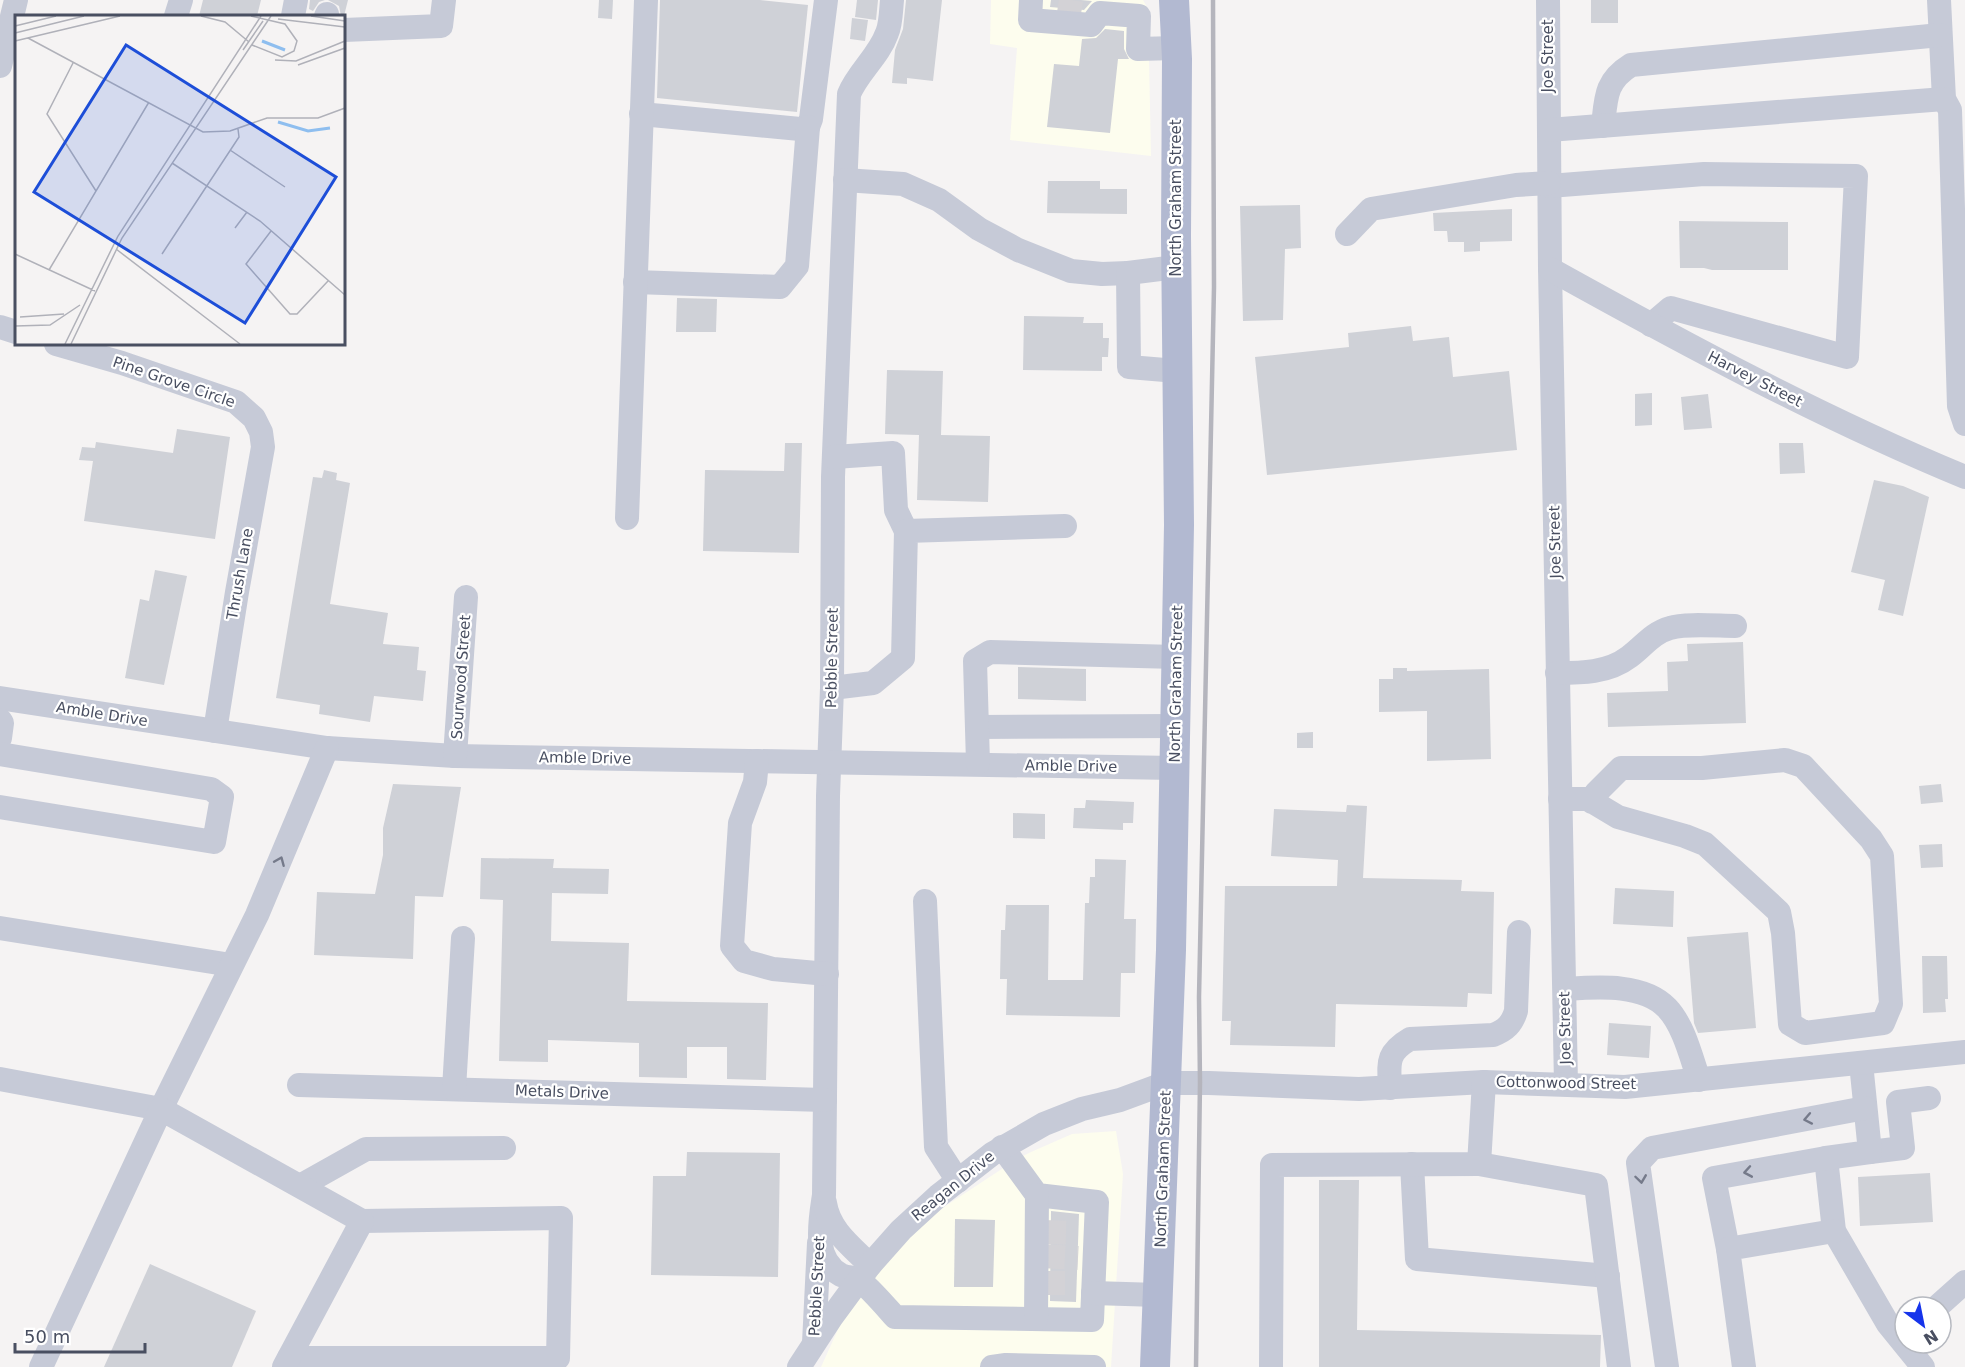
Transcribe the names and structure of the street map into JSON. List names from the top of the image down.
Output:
{
  "streets": {
    "main road": ["North Graham Street"],
    "street": [
      "Joe Street",
      "Harvey Street",
      "Pine Grove Circle",
      "Thrush Lane",
      "Pebble Street",
      "Sourwood Street",
      "Amble Drive",
      "Cottonwood Street",
      "Metals Drive",
      "Reagan Drive"
    ]
  },
  "crossings": [
    ["Joe Street", "Harvey Street"],
    ["Joe Street", "Cottonwood Street"],
    ["North Graham Street", "Amble Drive"],
    ["North Graham Street", "Cottonwood Street"],
    ["North Graham Street", "Reagan Drive"],
    ["Pine Grove Circle", "Thrush Lane"],
    ["Thrush Lane", "Amble Drive"],
    ["Pebble Street", "Amble Drive"],
    ["Pebble Street", "Metals Drive"],
    ["Pebble Street", "Reagan Drive"],
    ["Sourwood Street", "Amble Drive"],
    ["Cottonwood Street", "Reagan Drive"]
  ],
  "scale_bar": "50 m",
  "north": "bottom right"
}
